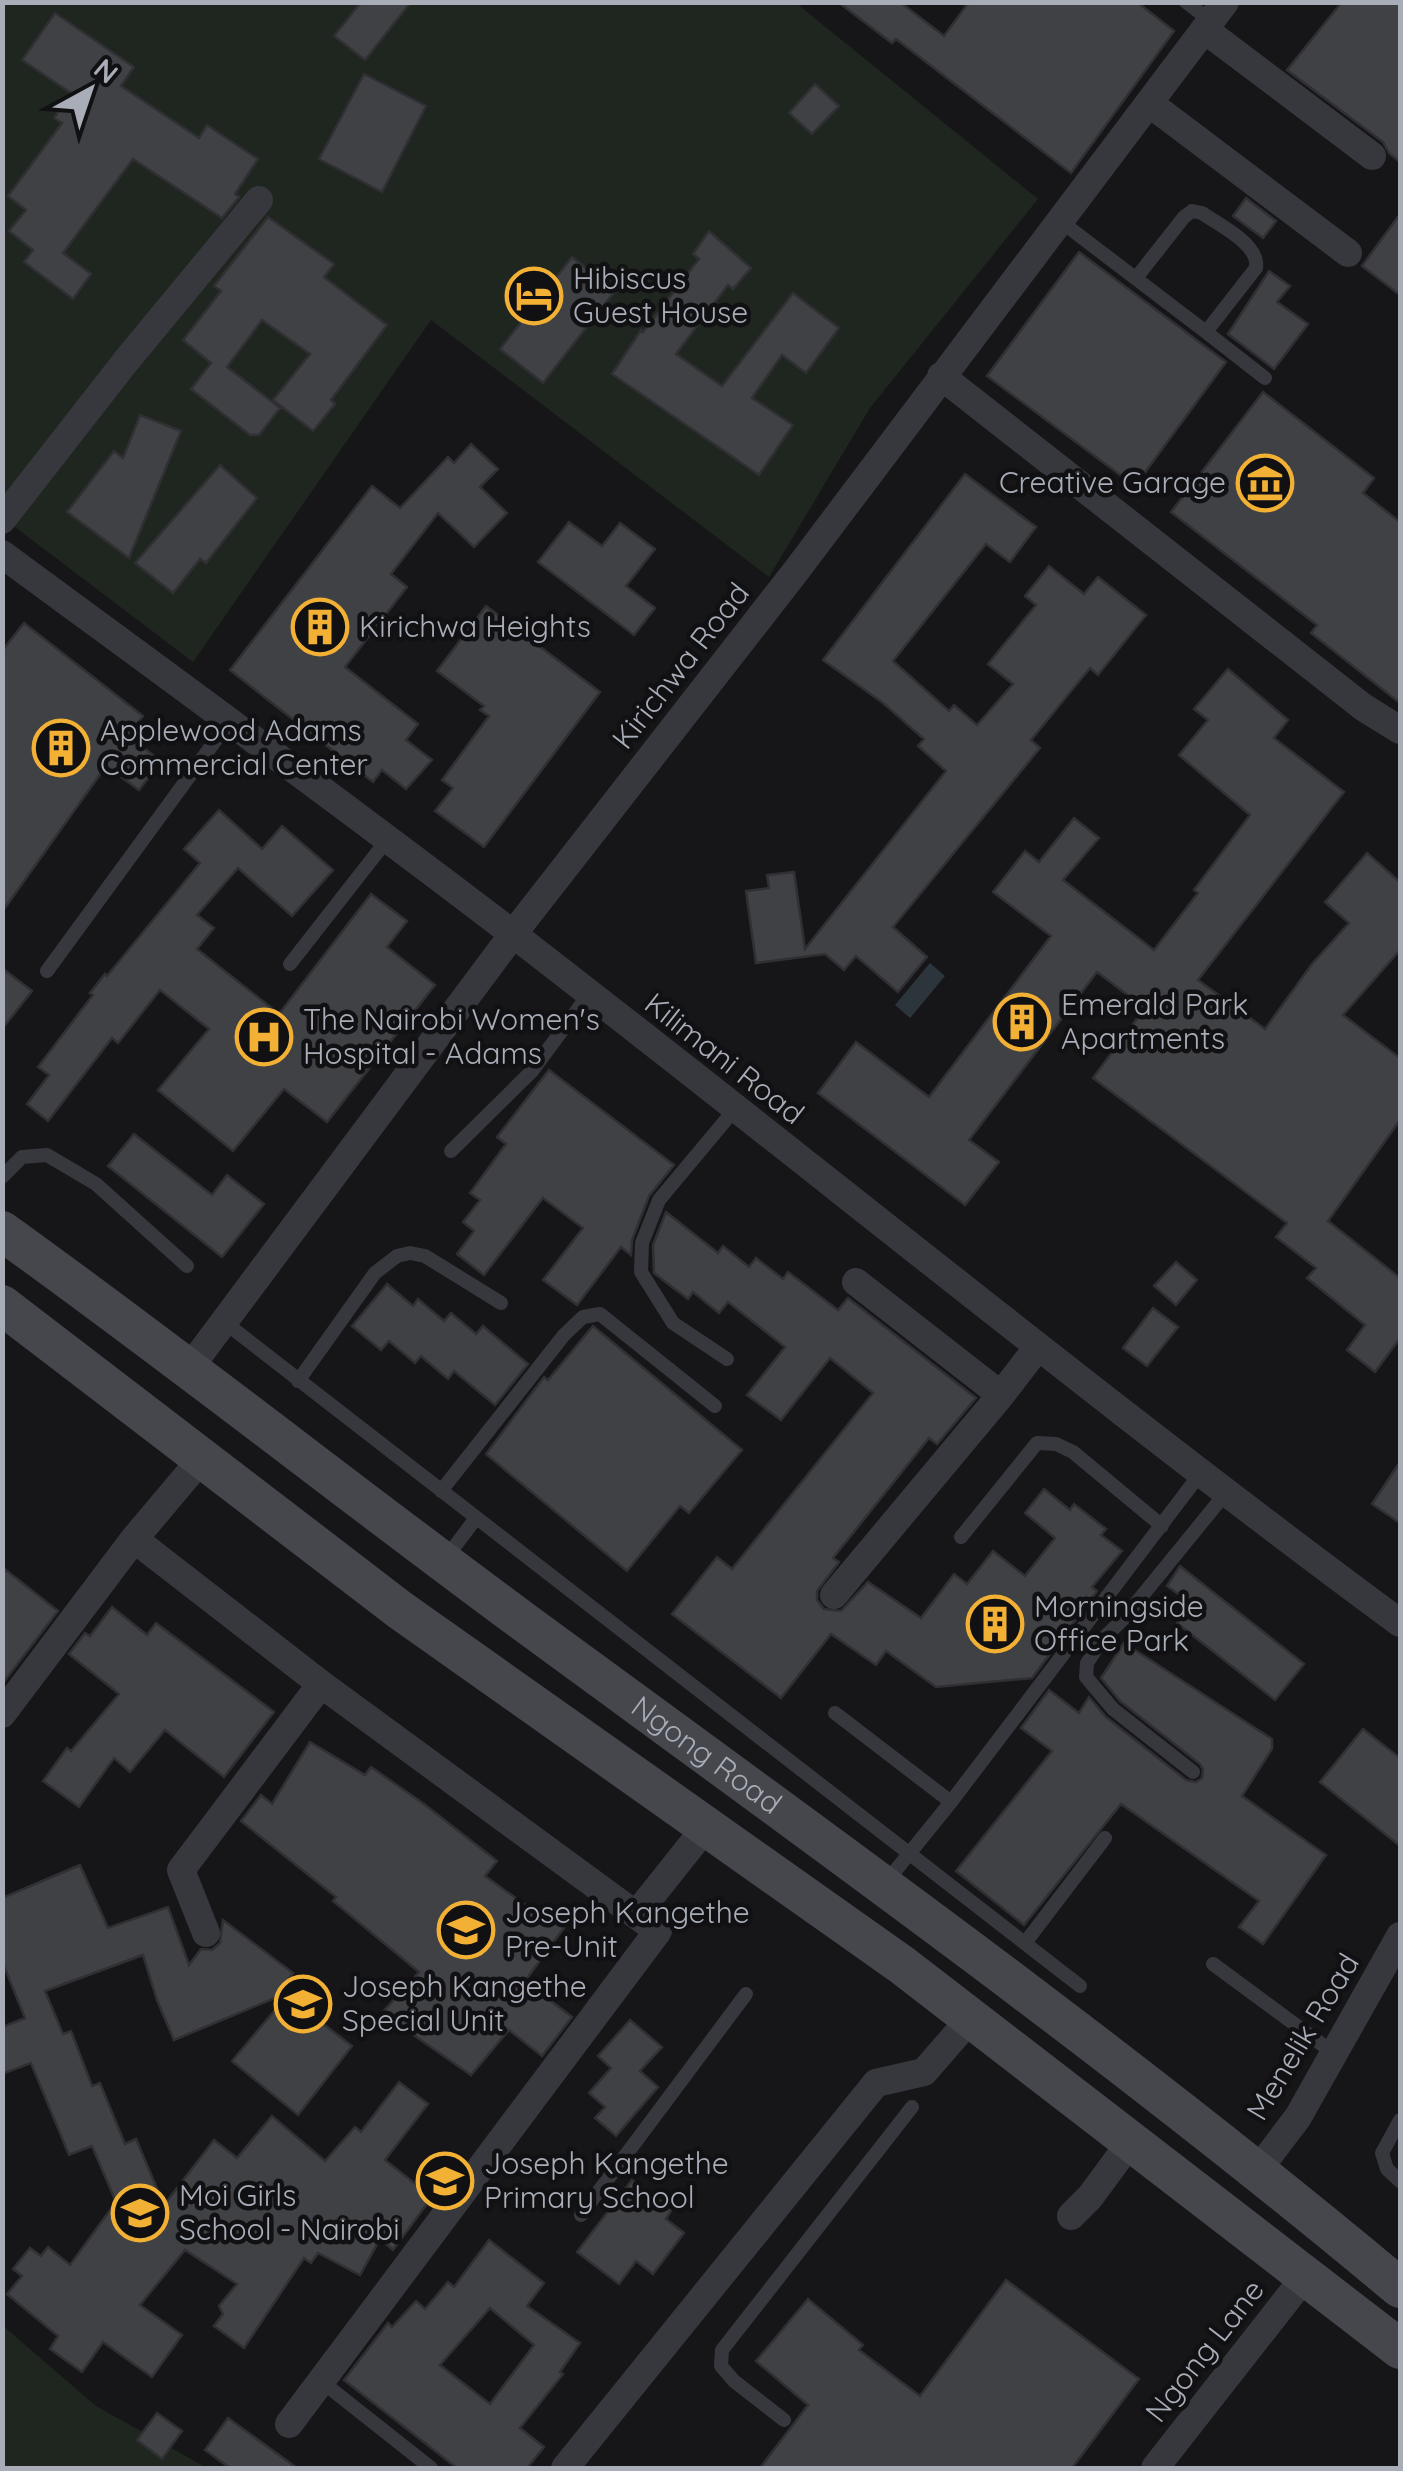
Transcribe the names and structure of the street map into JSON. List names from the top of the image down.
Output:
{
  "streets": {
    "main road": ["Ngong Road"],
    "street": [
      "Kirichwa Road",
      "Kilimani Road",
      "Menelik Road",
      "Ngong Lane"
    ]
  },
  "crossings": [
    ["Kirichwa Road", "Kilimani Road"],
    ["Kirichwa Road", "Ngong Road"],
    ["Ngong Road", "Menelik Road"],
    ["Ngong Road", "Ngong Lane"]
  ],
  "places": {
    "hotel": ["Hibiscus Guest House"],
    "museum": ["Creative Garage"],
    "building": [
      "Kirichwa Heights",
      "Applewood Adams Commercial Center",
      "Emerald Park Apartments",
      "Morningside Office Park"
    ],
    "hospital": ["The Nairobi Women's Hospital - Adams"],
    "school or university": [
      "Joseph Kangethe Pre-Unit",
      "Joseph Kangethe Special Unit",
      "Joseph Kangethe Primary School",
      "Moi Girls School - Nairobi"
    ]
  },
  "north": "top right"
}
